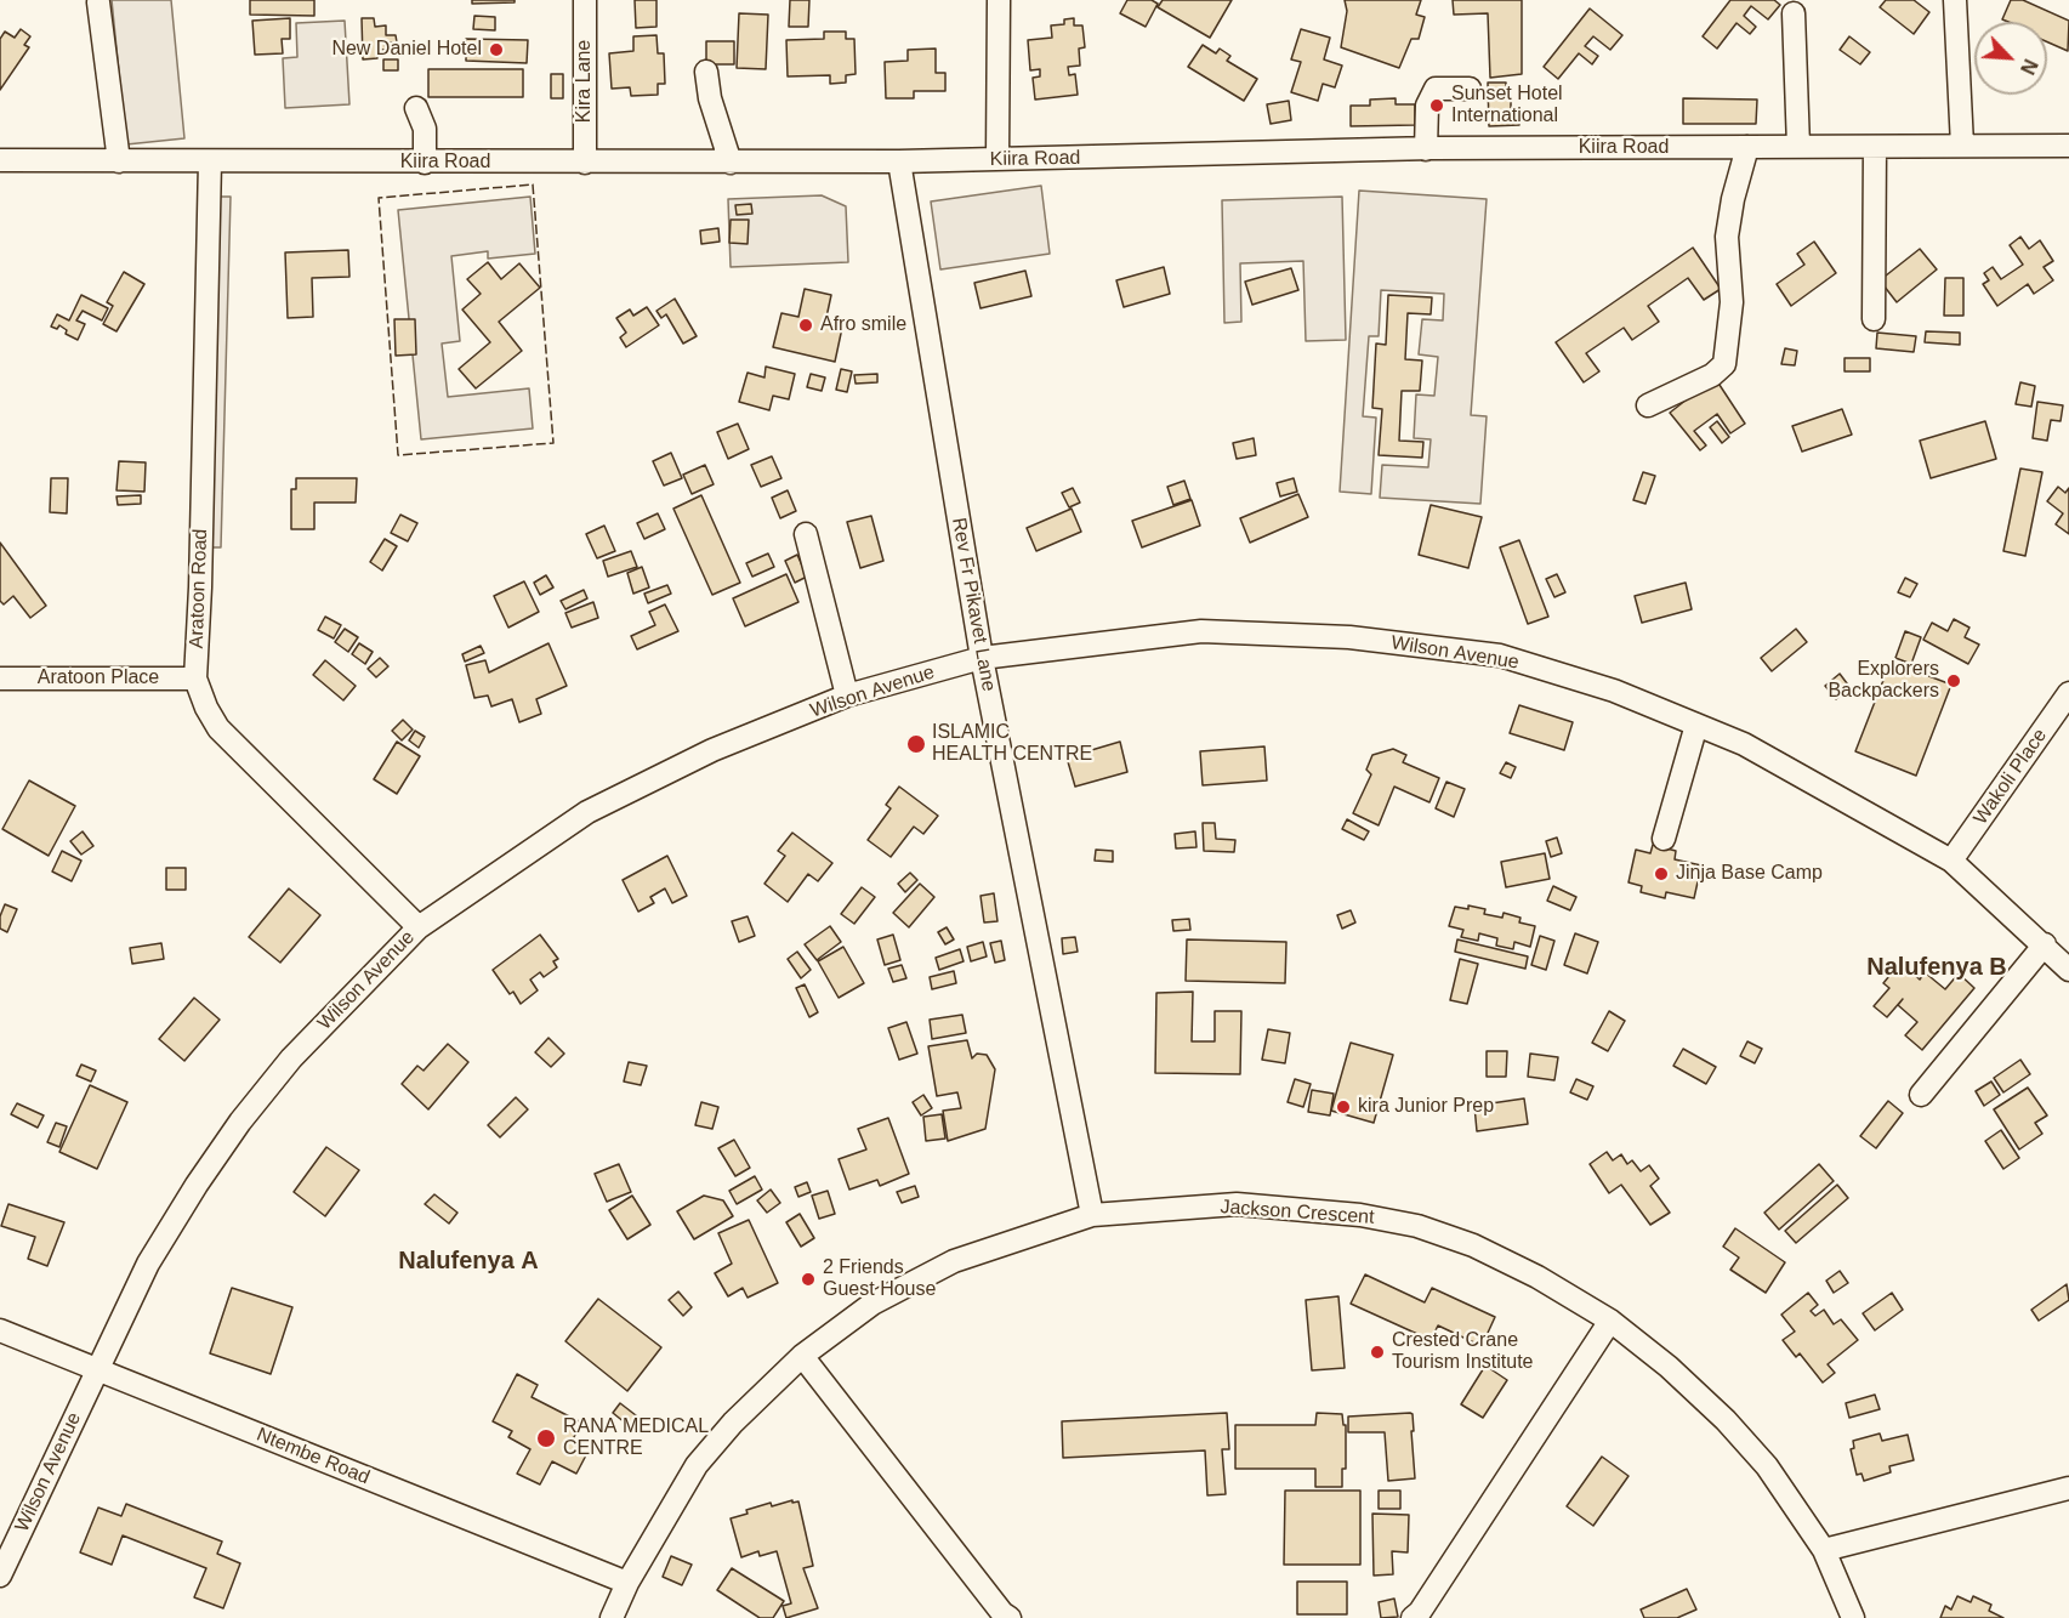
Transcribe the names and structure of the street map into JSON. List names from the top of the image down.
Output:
{
  "streets": {
    "street": [
      "Kira Lane",
      "Kiira Road",
      "Aratoon Road",
      "Rev Fr Pikavet Lane",
      "Wilson Avenue",
      "Aratoon Place",
      "Wakoli Place",
      "Jackson Crescent",
      "Ntembe Road"
    ]
  },
  "crossings": [
    ["Kira Lane", "Kiira Road"],
    ["Kiira Road", "Aratoon Road"],
    ["Kiira Road", "Rev Fr Pikavet Lane"],
    ["Aratoon Road", "Wilson Avenue"],
    ["Aratoon Road", "Aratoon Place"],
    ["Rev Fr Pikavet Lane", "Wilson Avenue"],
    ["Rev Fr Pikavet Lane", "Jackson Crescent"],
    ["Wilson Avenue", "Wakoli Place"],
    ["Wilson Avenue", "Ntembe Road"],
    ["Jackson Crescent", "Ntembe Road"]
  ],
  "districts": ["Nalufenya B", "Nalufenya A"],
  "places": [
    "New Daniel Hotel",
    "Sunset Hotel International",
    "Afro smile",
    "Explorers Backpackers",
    "ISLAMIC HEALTH CENTRE",
    "Jinja Base Camp",
    "kira Junior Prep",
    "2 Friends Guest House",
    "Crested Crane Tourism Institute",
    "RANA MEDICAL CENTRE"
  ],
  "north": "bottom right"
}
